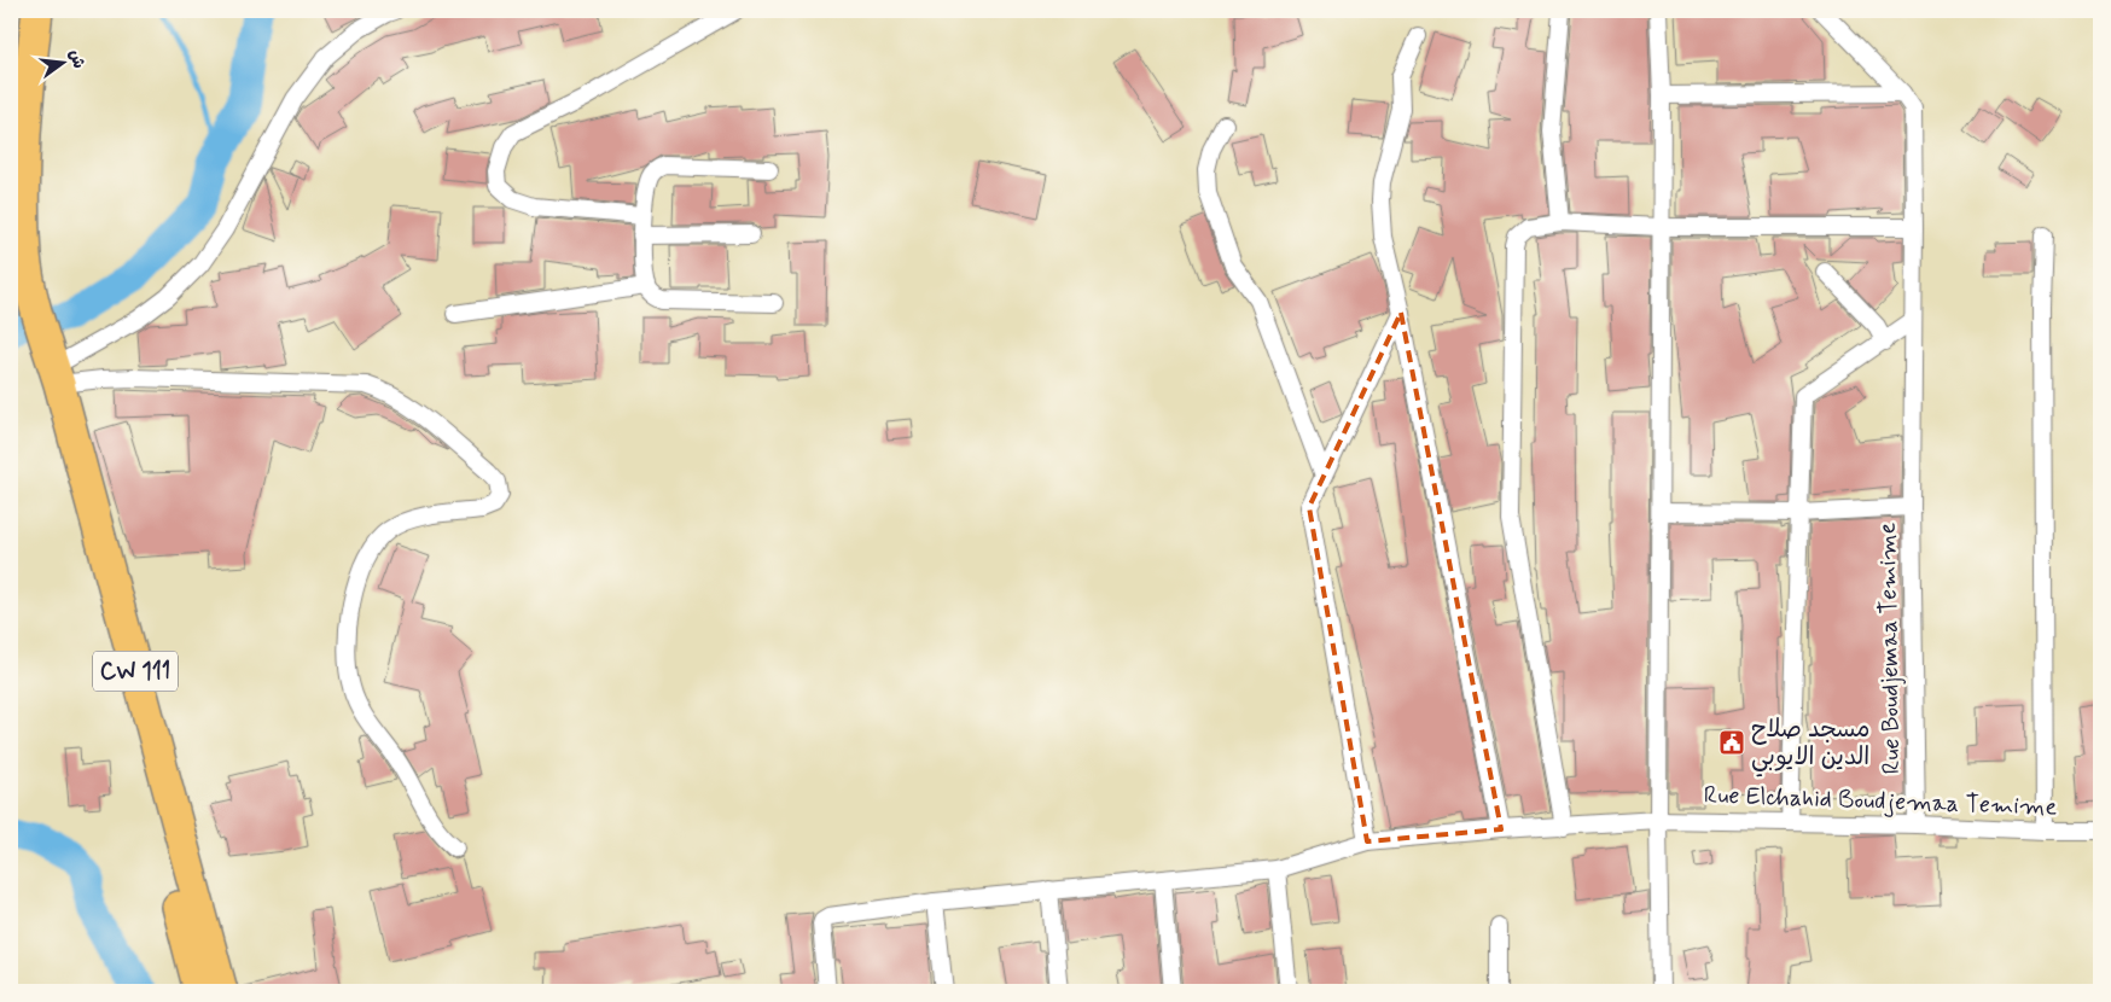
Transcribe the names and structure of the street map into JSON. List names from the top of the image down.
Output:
{
  "streets": {
    "highway": ["CW 111"],
    "street": ["Rue Boudjemaa Temime", "Rue Elchahid Boudjemaa Temime"]
  },
  "crossings": [
    ["Rue Boudjemaa Temime", "Rue Elchahid Boudjemaa Temime"]
  ],
  "places": {
    "public building": ["مسجد صلاح الدين الايوبي"]
  },
  "north": "right"
}
